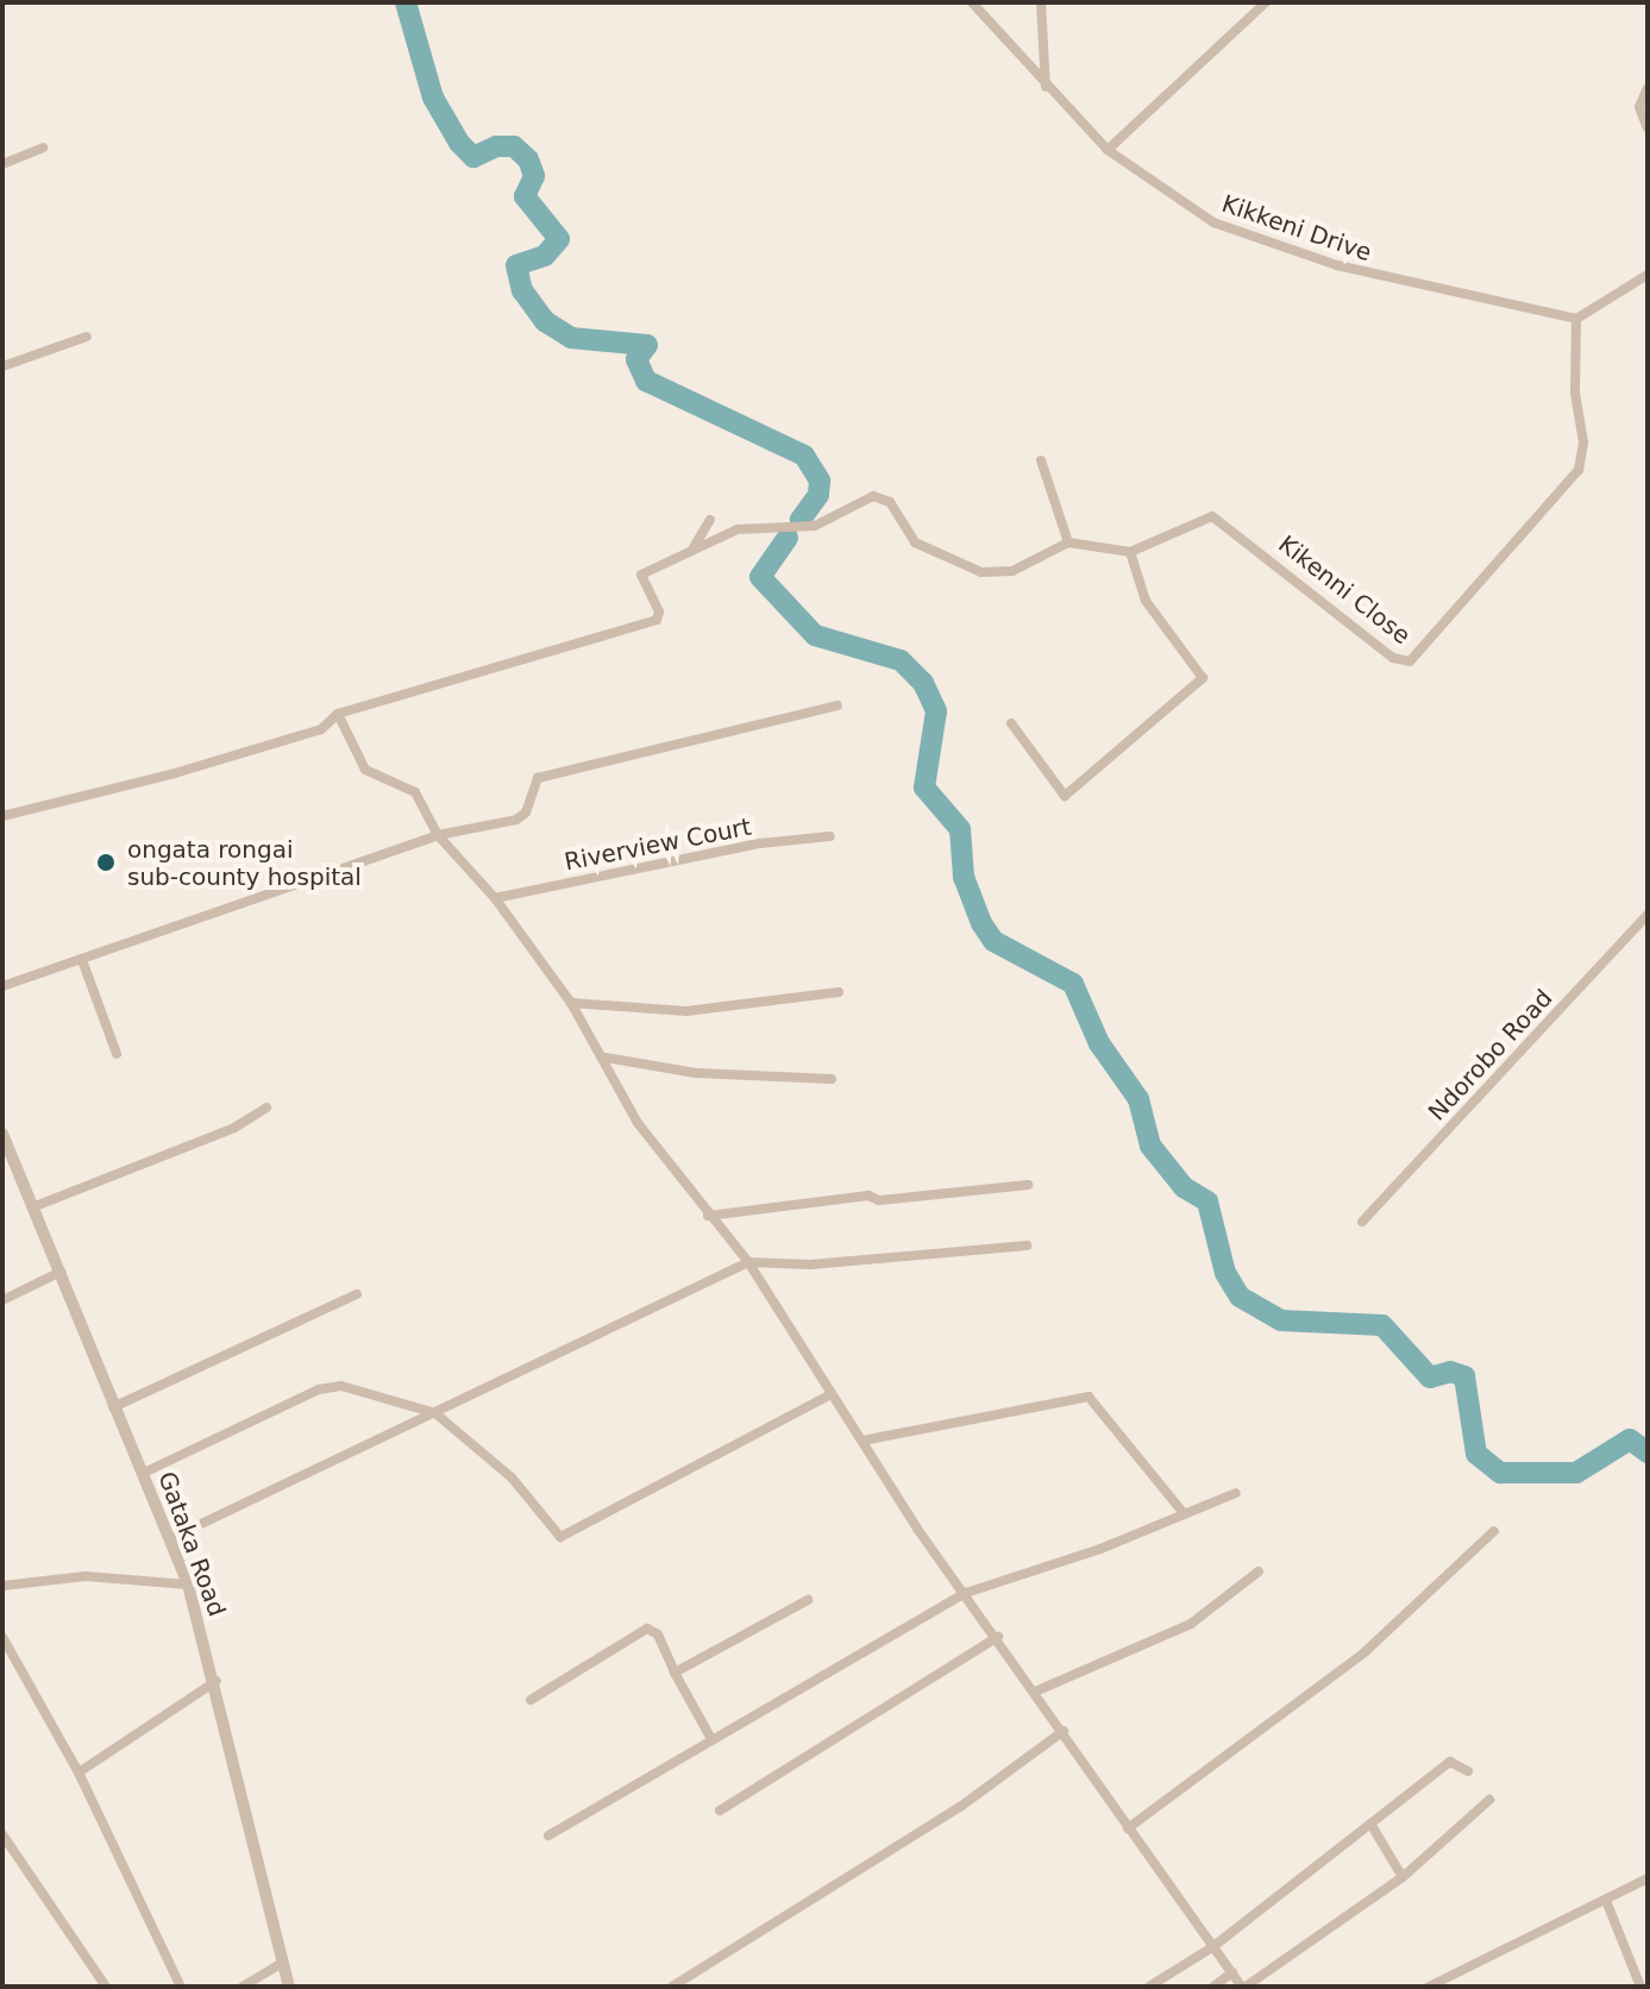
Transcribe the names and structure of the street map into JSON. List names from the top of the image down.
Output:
{
  "streets": {
    "street": [
      "Kikkeni Drive",
      "Kikenni Close",
      "Riverview Court",
      "Ndorobo Road",
      "Gataka Road"
    ]
  },
  "crossings": [
    ["Kikkeni Drive", "Kikenni Close"]
  ],
  "places": ["ongata rongai sub-county hospital"]
}
